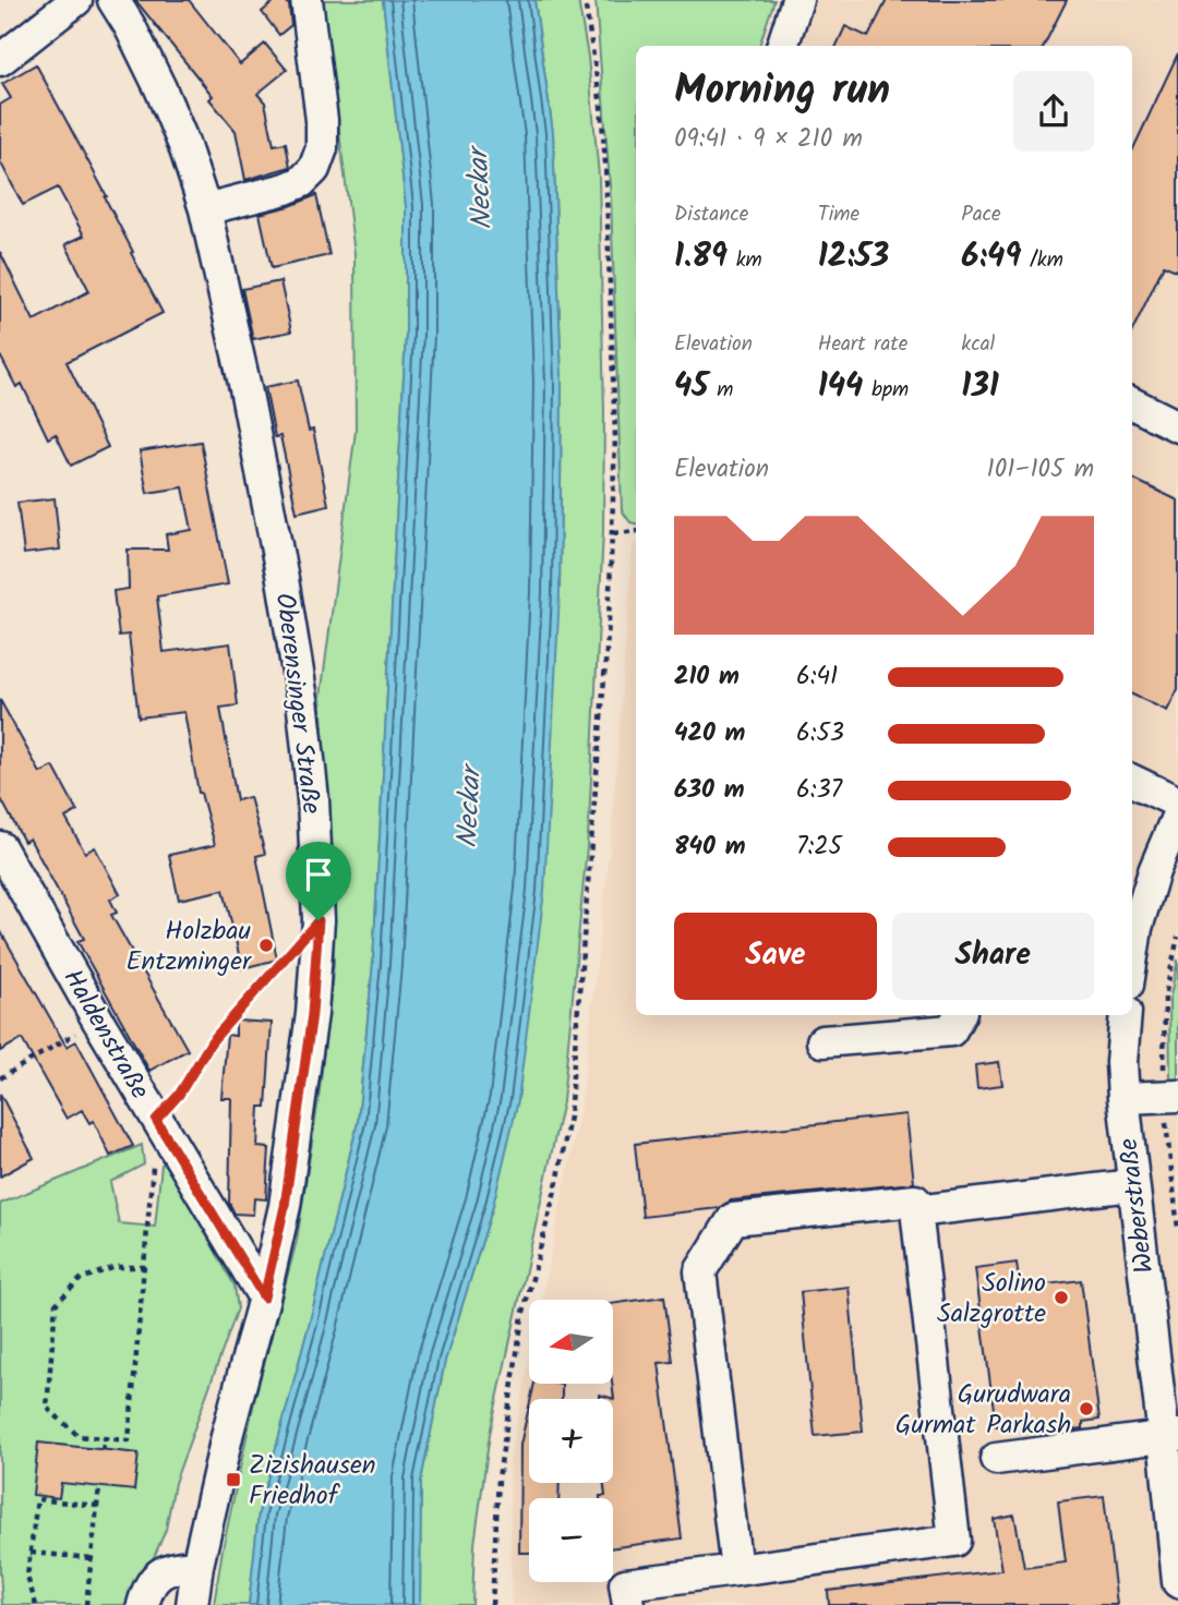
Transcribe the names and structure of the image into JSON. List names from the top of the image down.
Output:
{
  "streets": {
    "street": ["Oberensinger Straße", "Haldenstraße", "Weberstraße"]
  },
  "crossings": [
    ["Oberensinger Straße", "Haldenstraße"]
  ],
  "water": ["Neckar"],
  "places": {
    "other": ["Holzbau Entzminger", "Solino Salzgrotte", "Gurudwara Gurmat Parkash"],
    "transit": ["Zizishausen Friedhof"]
  },
  "north": "left",
  "page": {
    "heading": ["Morning run", "09:41 · 9 × 210 m"],
    "stats": [
      ["Distance", "1.89 km"],
      ["Time", "12:53"],
      ["Pace", "6:49 /km"],
      ["Elevation", "45 m"],
      ["Heart rate", "144 bpm"],
      ["kcal", "131"]
    ],
    "chart": ["Elevation", "101–105 m"],
    "list": [
      {
        "name": "210 m",
        "note": "6:41"
      },
      {
        "name": "420 m",
        "note": "6:53"
      },
      {
        "name": "630 m",
        "note": "6:37"
      },
      {
        "name": "840 m",
        "note": "7:25"
      }
    ],
    "buttons": ["Save", "Share"],
    "map_buttons": ["+", "−"]
  }
}
